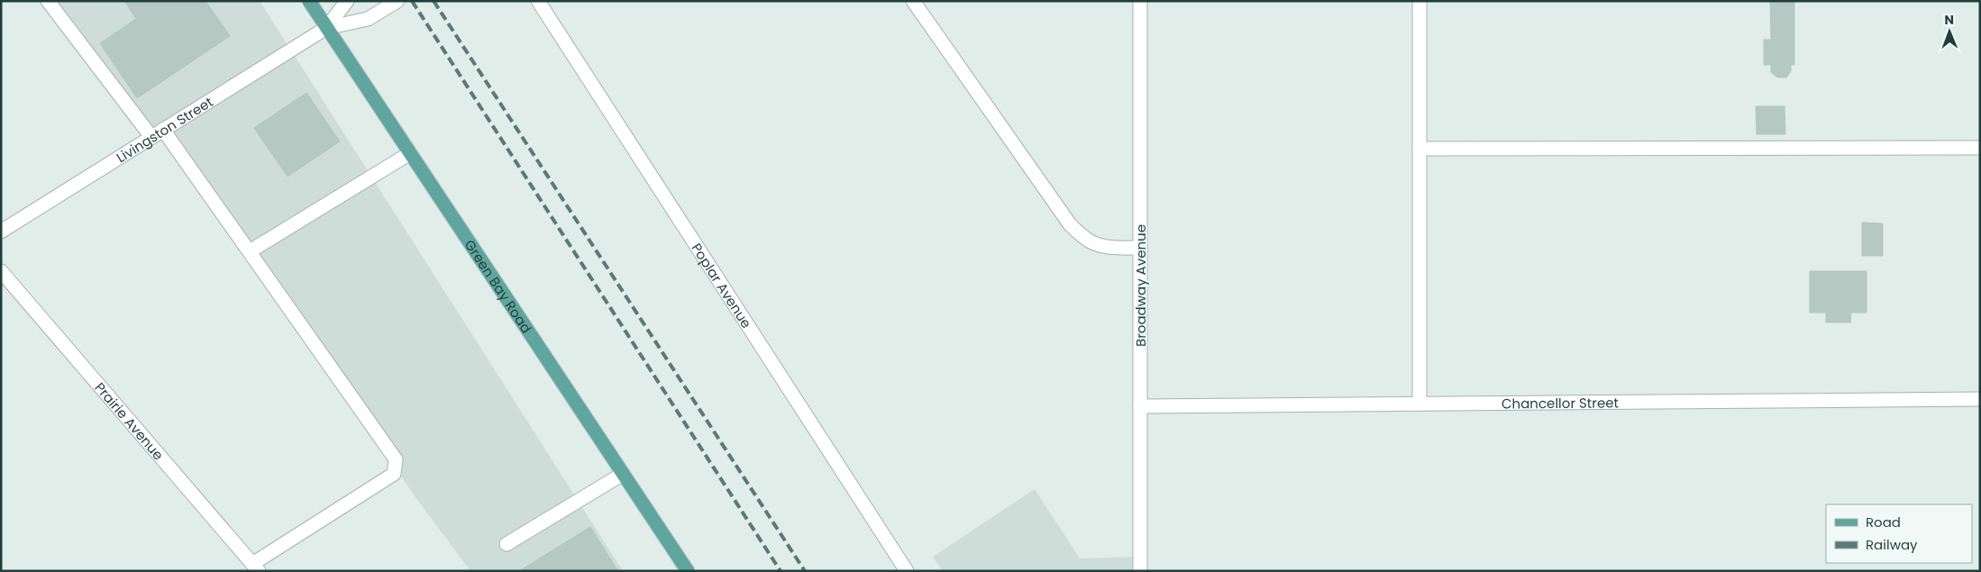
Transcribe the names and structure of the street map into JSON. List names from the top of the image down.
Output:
{
  "streets": {
    "main road": ["Green Bay Road"],
    "street": [
      "Livingston Street",
      "Broadway Avenue",
      "Poplar Avenue",
      "Chancellor Street",
      "Prairie Avenue"
    ]
  },
  "crossings": [
    ["Livingston Street", "Green Bay Road"],
    ["Broadway Avenue", "Chancellor Street"]
  ],
  "legend": ["Road", "Railway"],
  "north": "top"
}
